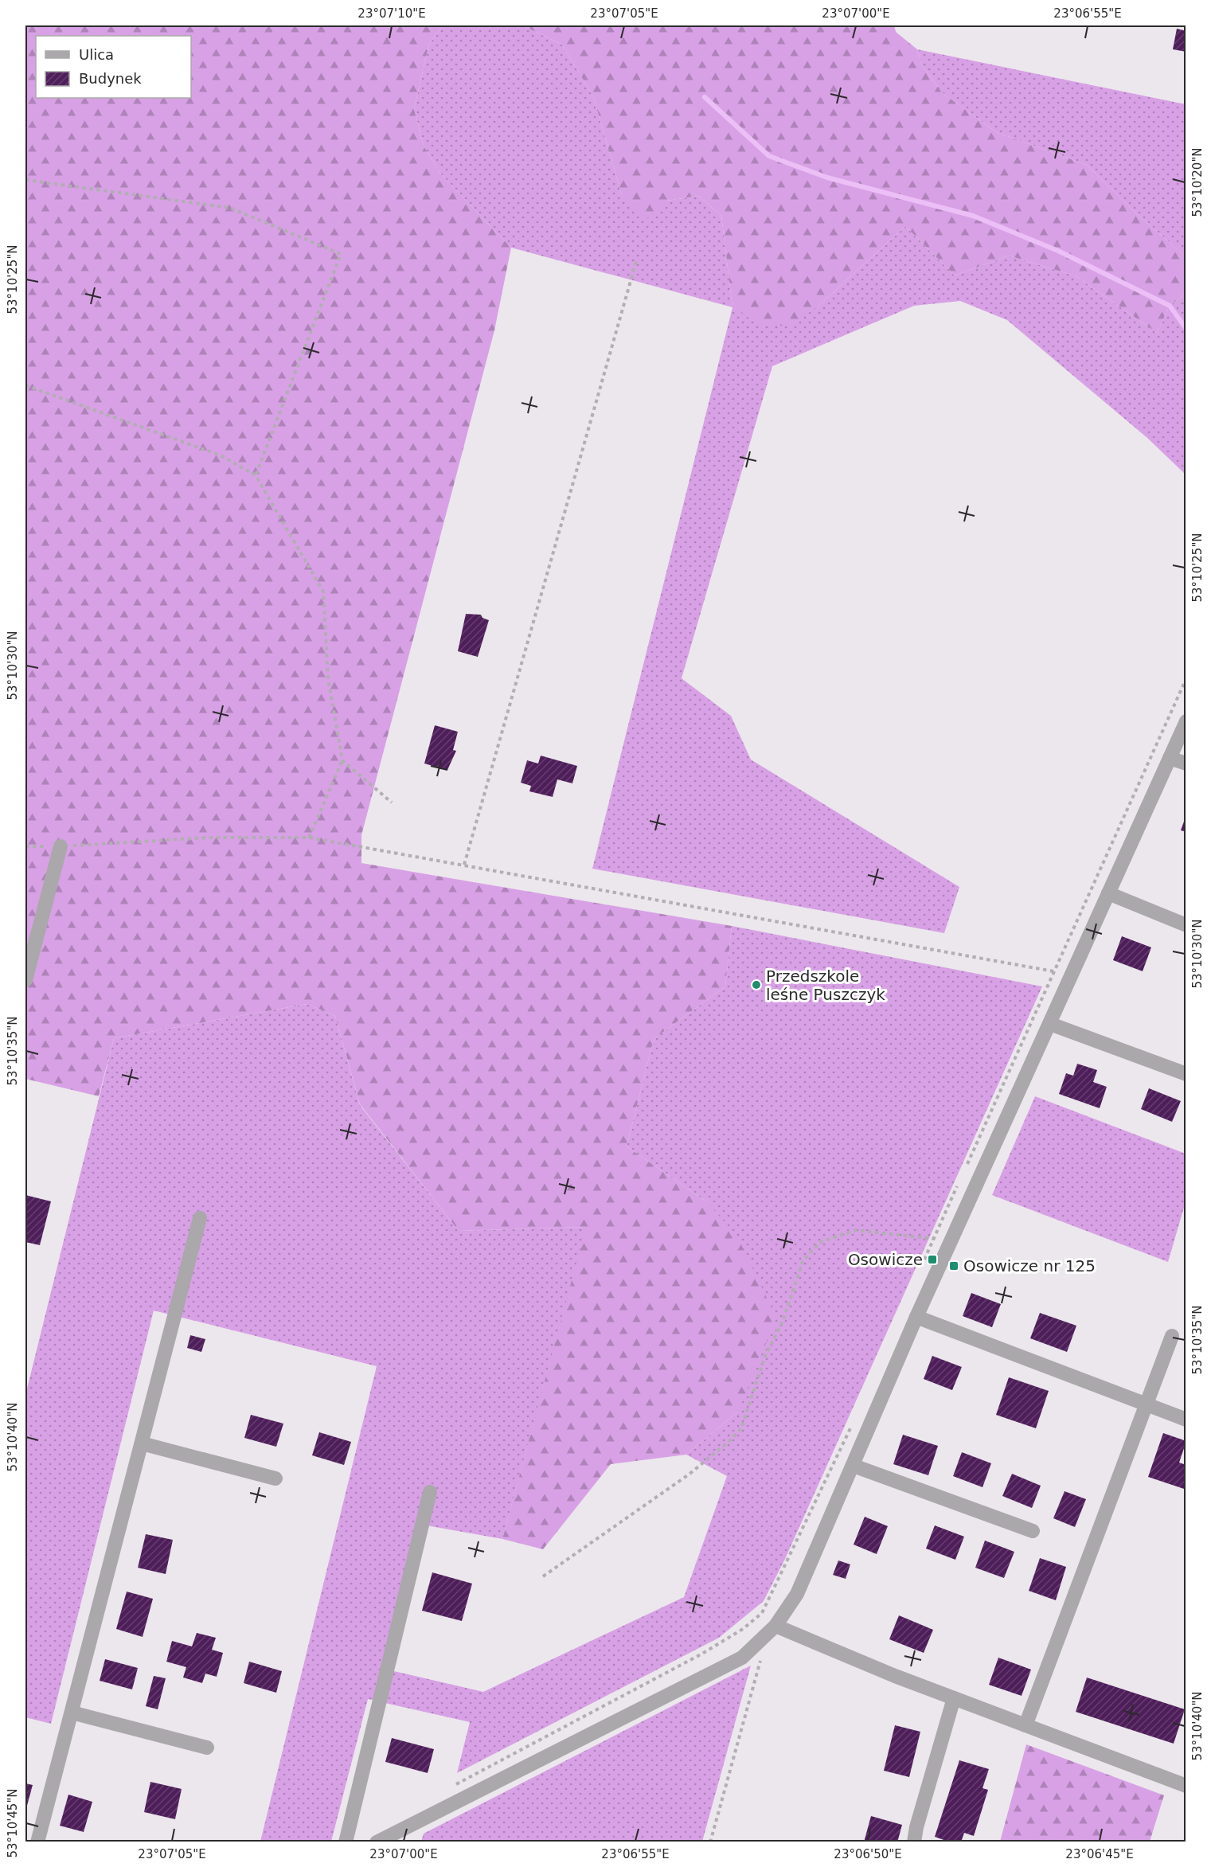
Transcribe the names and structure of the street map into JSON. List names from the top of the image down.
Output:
{
  "places": {
    "other": ["Przedszkole leśne Puszczyk"],
    "transit": ["Osowicze", "Osowicze nr 125"]
  },
  "legend": ["Ulica", "Budynek"],
  "coordinates": [
    "23°07'10\"E",
    "23°07'05\"E",
    "23°07'00\"E",
    "23°06'55\"E",
    "53°10'20\"N",
    "53°10'25\"N",
    "53°10'30\"N",
    "53°10'35\"N",
    "53°10'40\"N",
    "53°10'45\"N",
    "23°06'50\"E",
    "23°06'45\"E"
  ]
}
